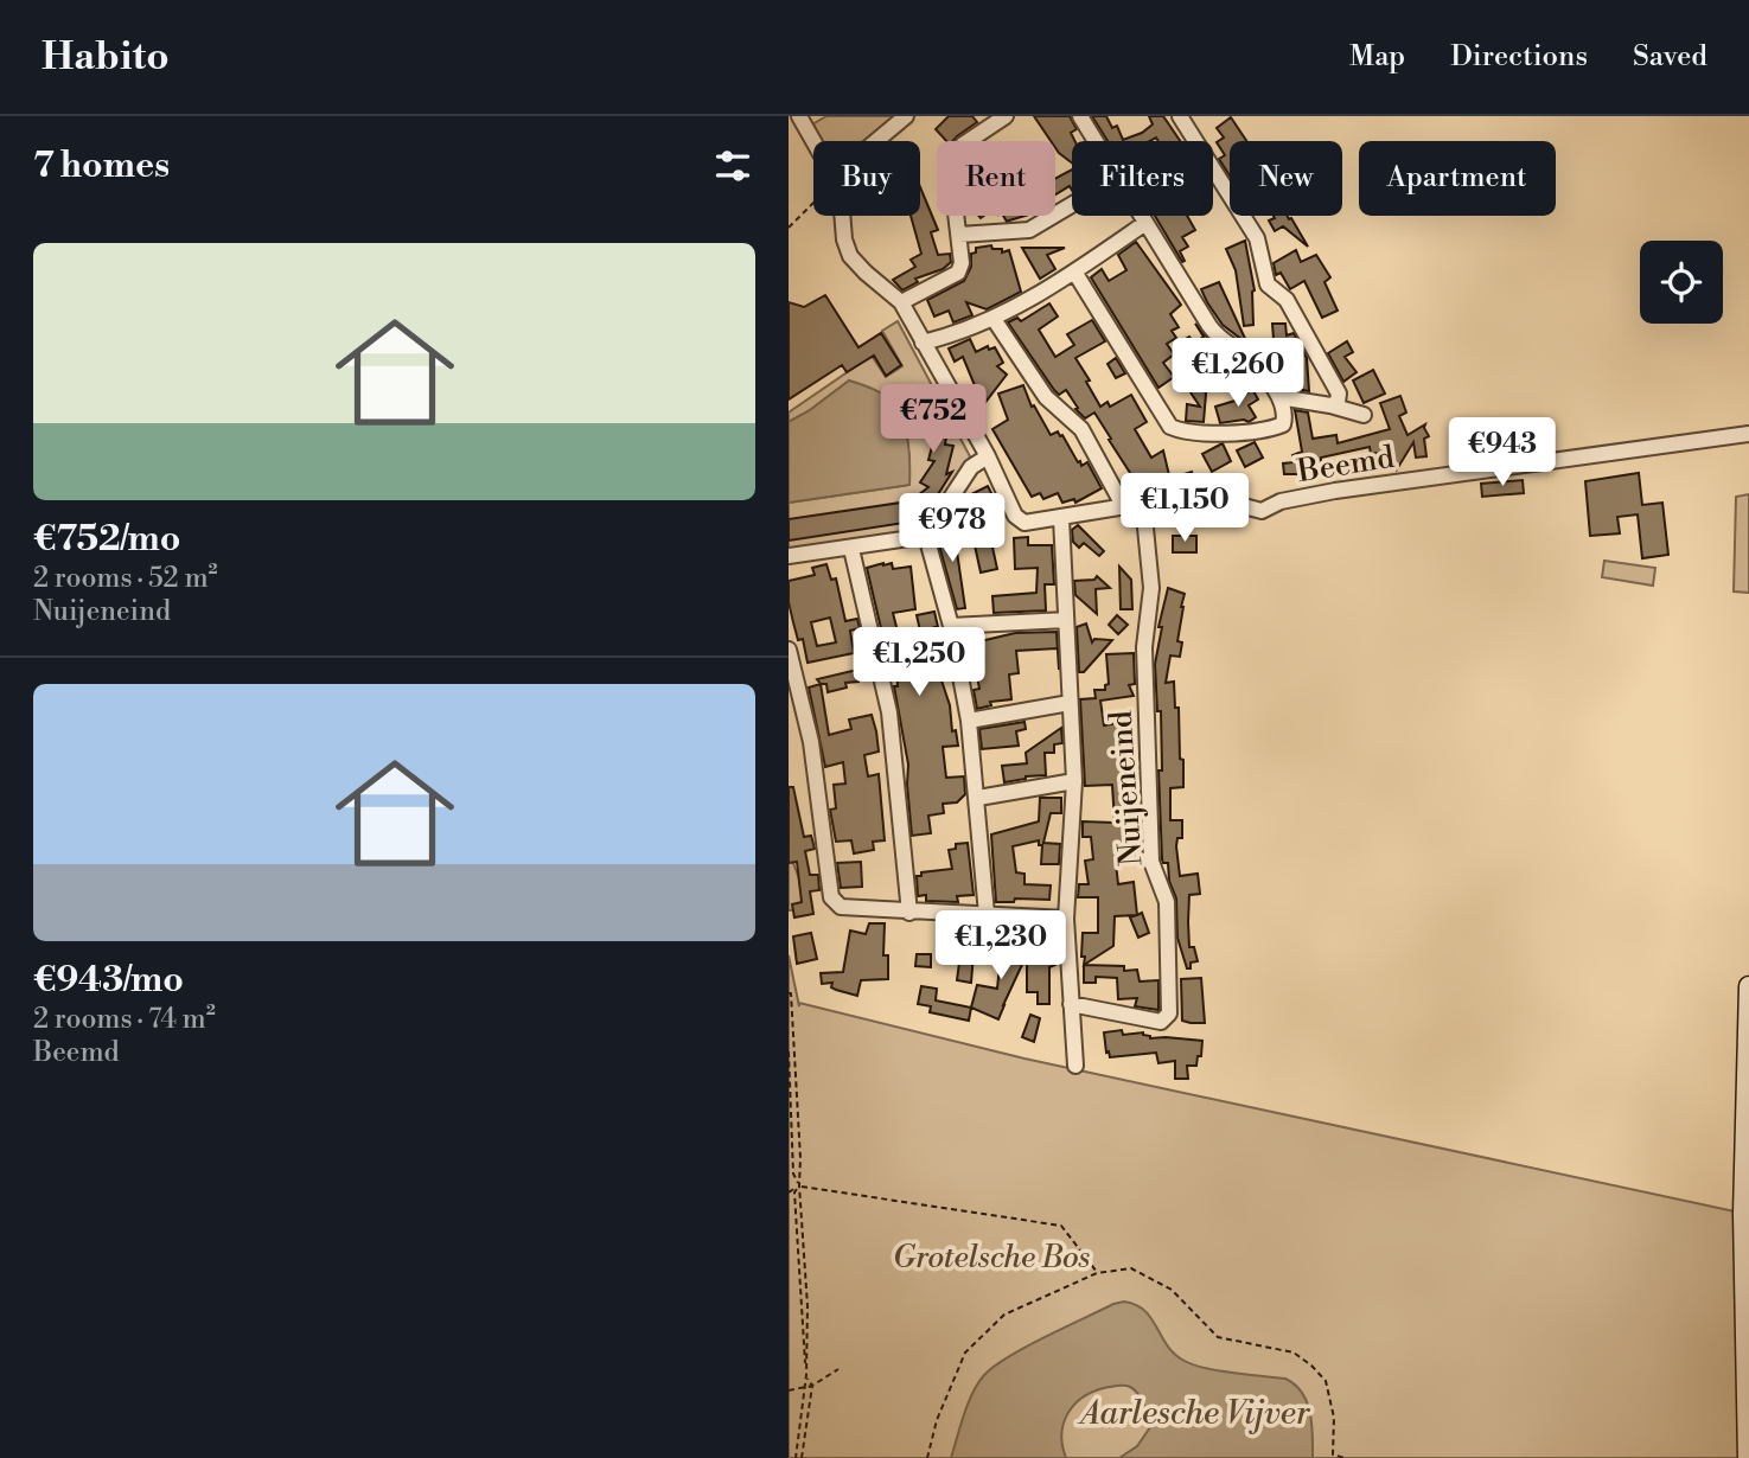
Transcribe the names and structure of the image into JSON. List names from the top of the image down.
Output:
{
  "streets": {
    "street": ["Beemd", "Nuijeneind"]
  },
  "crossings": [
    ["Beemd", "Nuijeneind"]
  ],
  "water": ["Aarlesche Vijver"],
  "parks": ["Grotelsche Bos"],
  "page": {
    "header": "Habito",
    "nav": ["Map", "Directions", "Saved"],
    "heading": "7 homes",
    "chip": [
      "Buy",
      "Rent",
      "Filters",
      "New",
      "Apartment"
    ],
    "list": [
      {
        "name": "€752/mo",
        "note": "2 rooms · 52 m² · Nuijeneind"
      },
      {
        "name": "€943/mo",
        "note": "2 rooms · 74 m² · Beemd"
      }
    ],
    "price": [
      "€1,260",
      "€752",
      "€943",
      "€1,150",
      "€978",
      "€1,250",
      "€1,230"
    ]
  }
}
